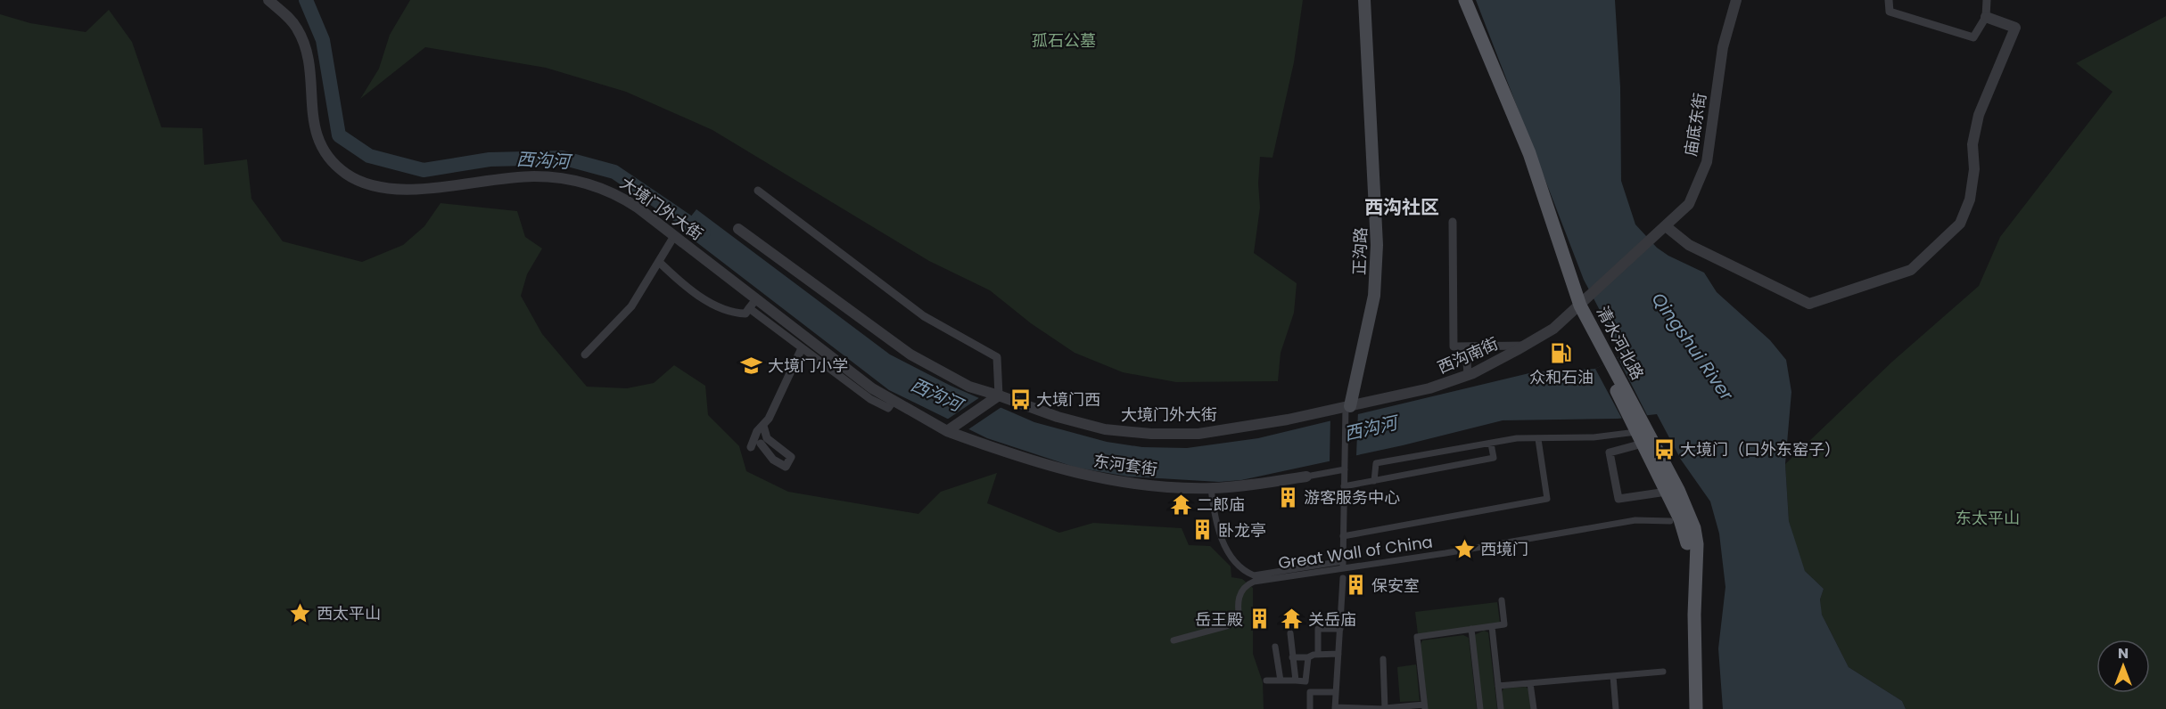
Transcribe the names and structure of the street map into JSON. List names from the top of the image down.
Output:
{
  "streets": {
    "main road": ["正沟路", "清水河北路"],
    "street": [
      "庙底东街",
      "大境门外大街",
      "西沟南街",
      "东河套街",
      "Great Wall of China"
    ]
  },
  "crossings": [
    ["庙底东街", "清水河北路"],
    ["庙底东街", "西沟南街"],
    ["大境门外大街", "正沟路"],
    ["大境门外大街", "西沟南街"],
    ["大境门外大街", "东河套街"],
    ["正沟路", "西沟南街"],
    ["清水河北路", "西沟南街"]
  ],
  "districts": ["西沟社区"],
  "water": ["西沟河", "Qingshui River"],
  "parks": ["孤石公墓", "东太平山"],
  "places": {
    "fuel station": ["众和石油"],
    "school or university": ["大境门小学"],
    "bus stop": ["大境门西", "大境门（口外东窑子）"],
    "building": [
      "游客服务中心",
      "卧龙亭",
      "保安室",
      "岳王殿"
    ],
    "temple": ["二郎庙", "关岳庙"],
    "place": ["西境门", "西太平山"]
  },
  "north": "top"
}
